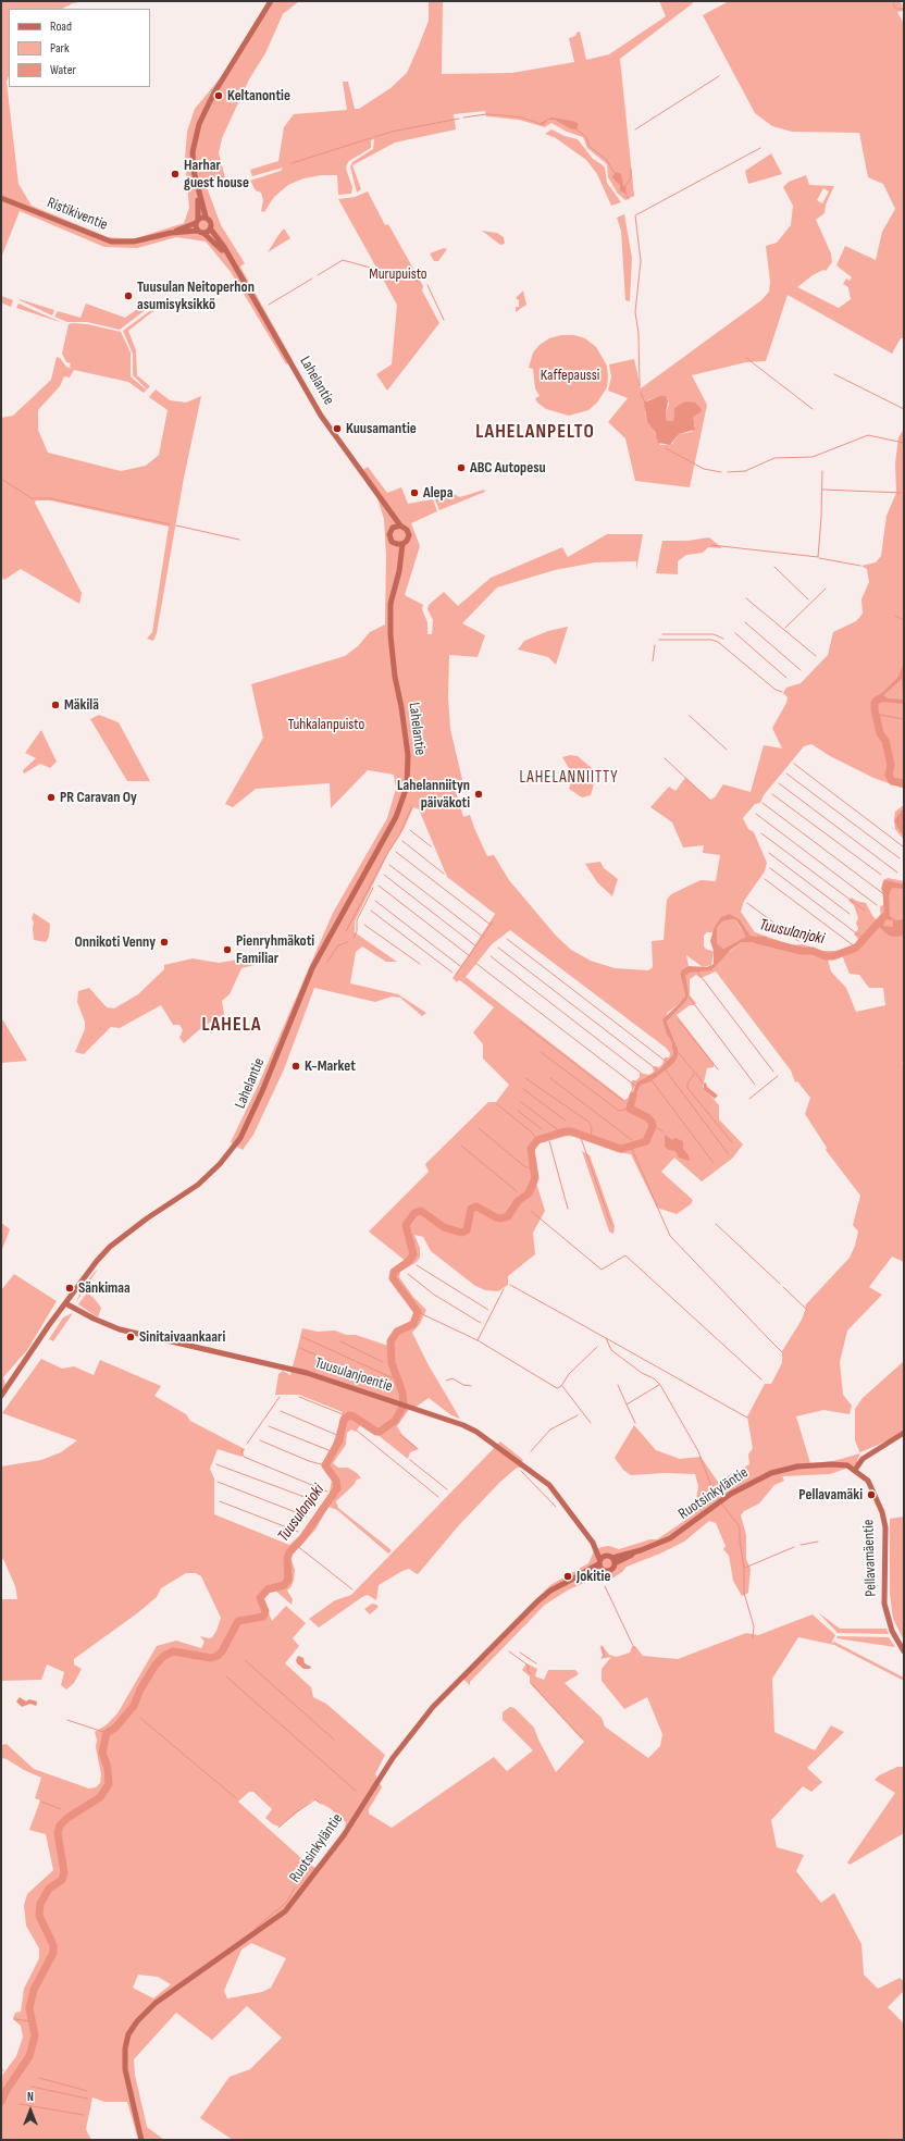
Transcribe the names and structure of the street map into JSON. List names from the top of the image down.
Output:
{
  "streets": {
    "street": [
      "Ristikiventie",
      "Lahelantie",
      "Tuusulanjoentie",
      "Ruotsinkyläntie",
      "Pellavamäentie"
    ]
  },
  "crossings": [
    ["Ristikiventie", "Lahelantie"],
    ["Lahelantie", "Tuusulanjoentie"],
    ["Tuusulanjoentie", "Ruotsinkyläntie"],
    ["Ruotsinkyläntie", "Pellavamäentie"]
  ],
  "districts": ["LAHELANPELTO", "LAHELANNIITTY", "LAHELA"],
  "water": ["Tuusulanjoki"],
  "parks": ["Murupuisto", "Kaffepaussi", "Tuhkalanpuisto"],
  "places": [
    "Keltanontie",
    "Harhar guest house",
    "Tuusulan Neitoperhon asumisyksikkö",
    "Kuusamantie",
    "ABC Autopesu",
    "Alepa",
    "Mäkilä",
    "Lahelanniityn päiväkoti",
    "PR Caravan Oy",
    "Onnikoti Venny",
    "Pienryhmäkoti Familiar",
    "K-Market",
    "Sänkimaa",
    "Sinitaivaankaari",
    "Pellavamäki",
    "Jokitie"
  ],
  "legend": ["Road", "Park", "Water"],
  "north": "top"
}
